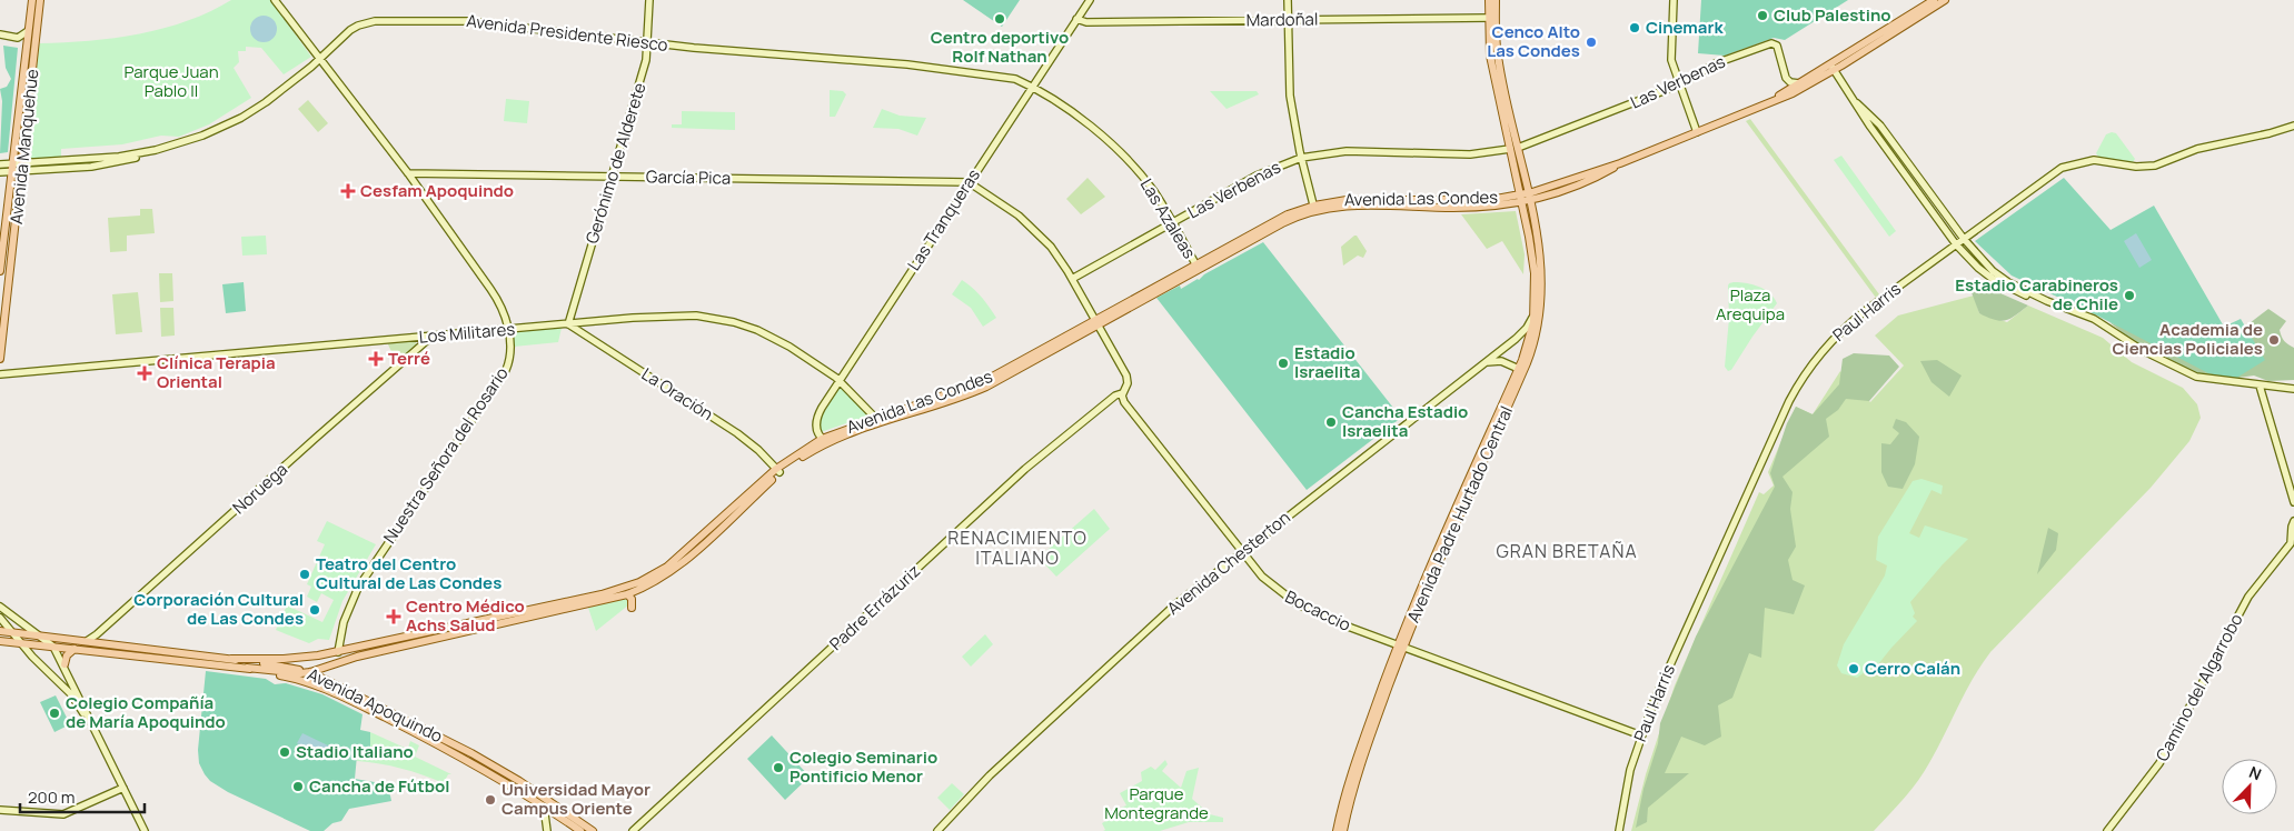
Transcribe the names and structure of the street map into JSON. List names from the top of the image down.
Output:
{
  "streets": {
    "main road": [
      "Avenida Manquehue",
      "Avenida Las Condes",
      "Avenida Padre Hurtado Central",
      "Avenida Apoquindo"
    ],
    "street": [
      "Mardoñal",
      "Avenida Presidente Riesco",
      "Las Verbenas",
      "Gerónimo de Alderete",
      "García Pica",
      "Las Azaleas",
      "Las Tranqueras",
      "Paul Harris",
      "Los Militares",
      "La Oración",
      "Nuestra Señora del Rosario",
      "Noruega",
      "Avenida Chesterton",
      "Padre Errázuriz",
      "Bocaccio",
      "Camino del Algarrobo"
    ]
  },
  "crossings": [
    ["Mardoñal", "Las Tranqueras"],
    ["Avenida Presidente Riesco", "Avenida Manquehue"],
    ["Avenida Presidente Riesco", "Gerónimo de Alderete"],
    ["Avenida Presidente Riesco", "Las Azaleas"],
    ["Avenida Presidente Riesco", "Las Tranqueras"],
    ["Avenida Presidente Riesco", "Nuestra Señora del Rosario"],
    ["Las Verbenas", "Avenida Las Condes"],
    ["Las Verbenas", "Las Azaleas"],
    ["Las Verbenas", "Bocaccio"],
    ["Gerónimo de Alderete", "García Pica"],
    ["Gerónimo de Alderete", "Los Militares"],
    ["Gerónimo de Alderete", "La Oración"],
    ["García Pica", "Las Tranqueras"],
    ["García Pica", "Nuestra Señora del Rosario"],
    ["García Pica", "Bocaccio"],
    ["Avenida Las Condes", "Las Azaleas"],
    ["Avenida Las Condes", "Las Tranqueras"],
    ["Avenida Las Condes", "Los Militares"],
    ["Avenida Las Condes", "La Oración"],
    ["Avenida Las Condes", "Nuestra Señora del Rosario"],
    ["Avenida Las Condes", "Avenida Padre Hurtado Central"],
    ["Avenida Las Condes", "Bocaccio"],
    ["Avenida Las Condes", "Avenida Apoquindo"],
    ["Las Azaleas", "Las Tranqueras"],
    ["Las Tranqueras", "Los Militares"],
    ["Las Tranqueras", "Bocaccio"],
    ["Paul Harris", "Bocaccio"],
    ["Los Militares", "La Oración"],
    ["Los Militares", "Nuestra Señora del Rosario"],
    ["Los Militares", "Noruega"],
    ["Noruega", "Avenida Apoquindo"],
    ["Avenida Padre Hurtado Central", "Avenida Chesterton"],
    ["Avenida Padre Hurtado Central", "Bocaccio"],
    ["Avenida Chesterton", "Bocaccio"],
    ["Padre Errázuriz", "Bocaccio"]
  ],
  "districts": ["RENACIMIENTO ITALIANO", "GRAN BRETAÑA"],
  "parks": ["Parque Juan Pablo II", "Plaza Arequipa", "Parque Montegrande"],
  "places": {
    "other": [
      "Club Palestino",
      "Centro deportivo Rolf Nathan",
      "Cinemark",
      "Cenco Alto Las Condes",
      "Estadio Carabineros de Chile",
      "Academia de Ciencias Policiales",
      "Estadio Israelita",
      "Cancha Estadio Israelita",
      "Teatro del Centro Cultural de Las Condes",
      "Corporación Cultural de Las Condes",
      "Cerro Calán",
      "Colegio Compañía de María Apoquindo",
      "Stadio Italiano",
      "Colegio Seminario Pontificio Menor",
      "Cancha de Fútbol",
      "Universidad Mayor Campus Oriente"
    ],
    "health": [
      "Cesfam Apoquindo",
      "Terré",
      "Clínica Terapia Oriental",
      "Centro Médico Achs Salud"
    ]
  },
  "scale_bar": "200 m",
  "north": "top right"
}
